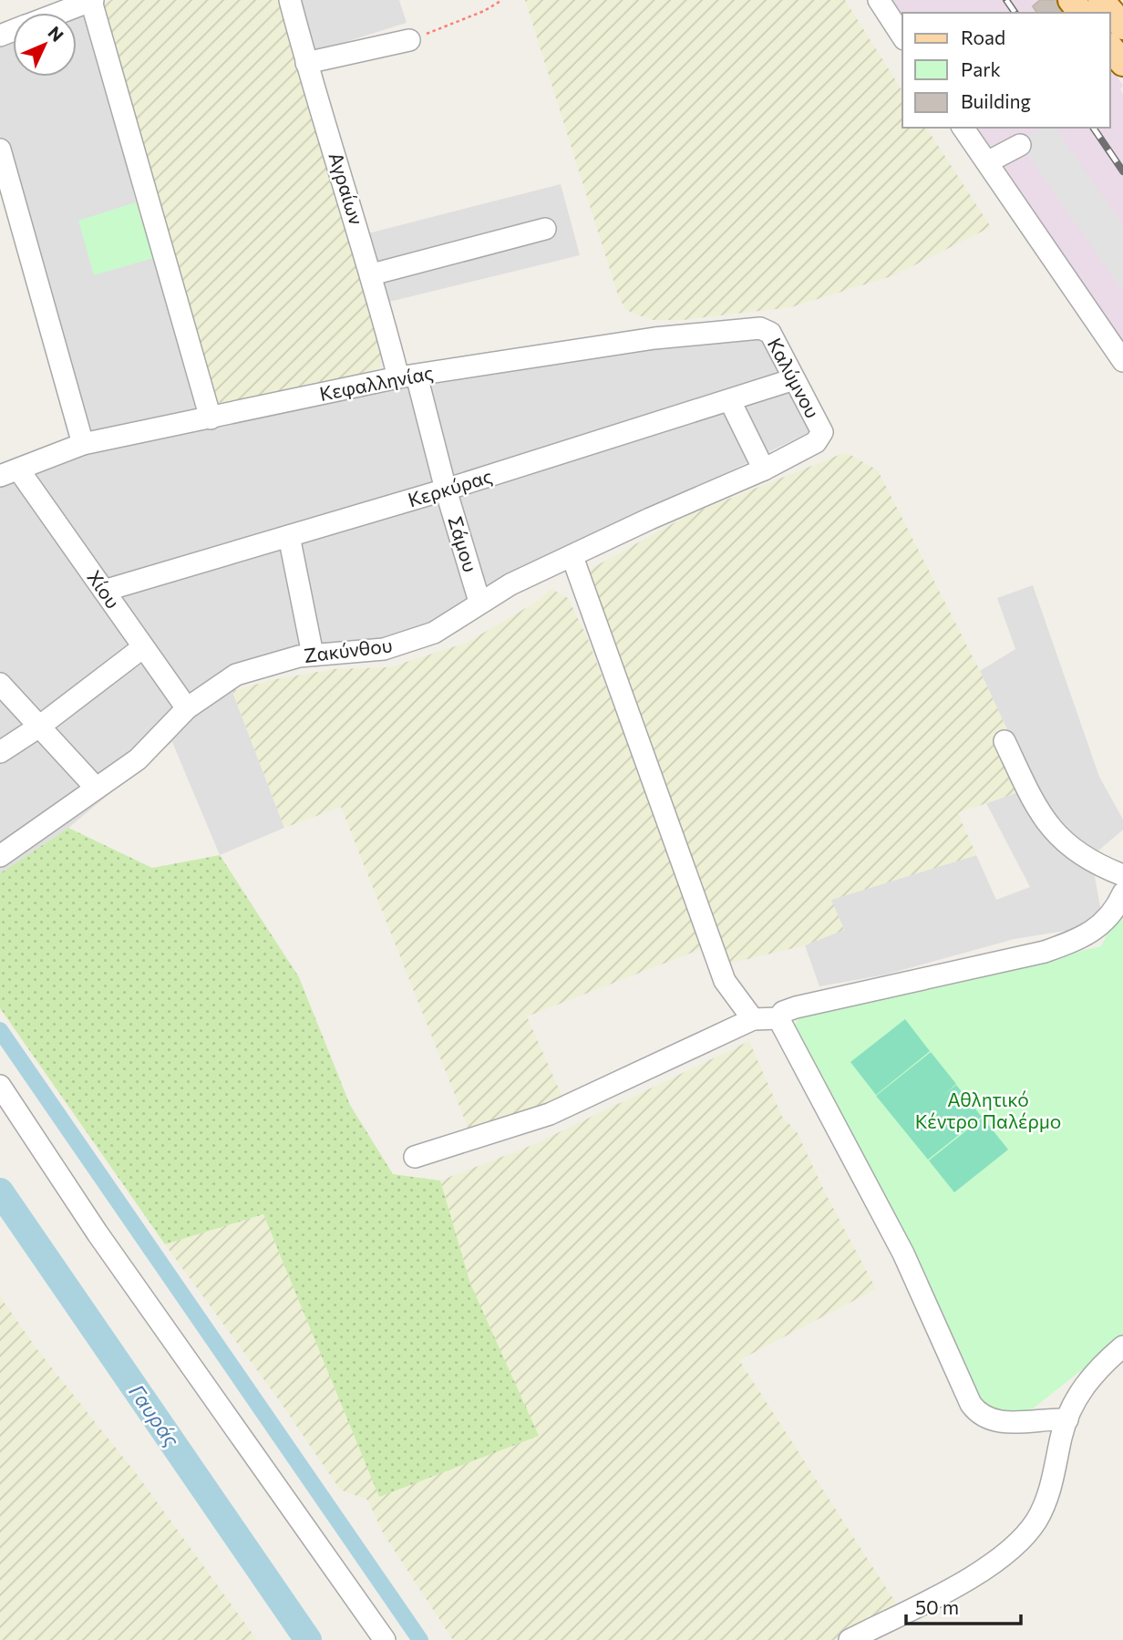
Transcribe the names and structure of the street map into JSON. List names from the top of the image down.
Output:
{
  "streets": {
    "street": [
      "Αγραίων",
      "Καλύμνου",
      "Κεφαλληνίας",
      "Κερκύρας",
      "Σάμου",
      "Χίου",
      "Ζακύνθου"
    ]
  },
  "crossings": [
    ["Αγραίων", "Κεφαλληνίας"],
    ["Αγραίων", "Σάμου"],
    ["Καλύμνου", "Κεφαλληνίας"],
    ["Καλύμνου", "Κερκύρας"],
    ["Καλύμνου", "Ζακύνθου"],
    ["Κεφαλληνίας", "Σάμου"],
    ["Κεφαλληνίας", "Χίου"],
    ["Κερκύρας", "Σάμου"],
    ["Κερκύρας", "Χίου"],
    ["Σάμου", "Ζακύνθου"],
    ["Χίου", "Ζακύνθου"]
  ],
  "water": ["Γαυράς"],
  "parks": ["Αθλητικό Κέντρο Παλέρμο"],
  "legend": ["Road", "Park", "Building"],
  "scale_bar": "50 m",
  "north": "top right"
}
